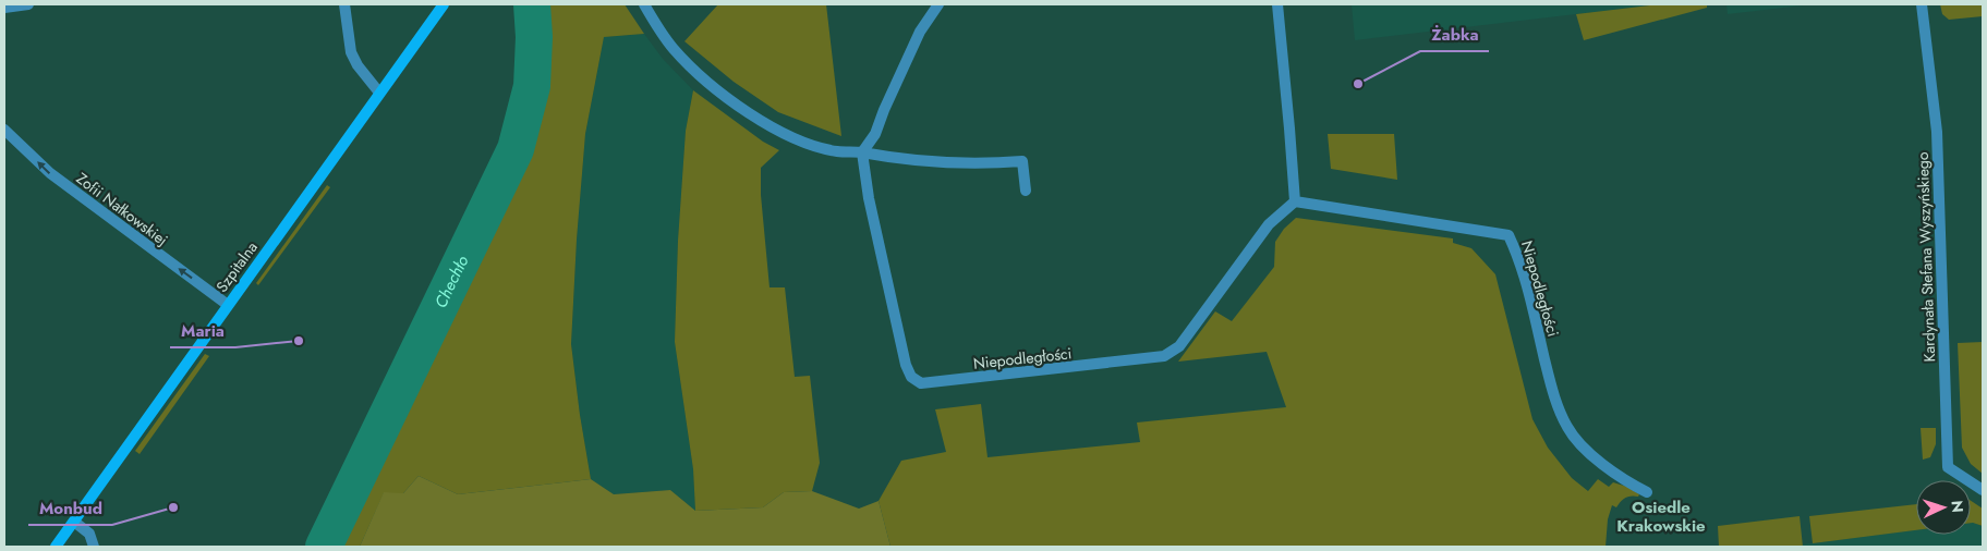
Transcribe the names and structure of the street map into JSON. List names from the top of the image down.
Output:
{
  "streets": {
    "street": [
      "Zofii Nałkowskiej",
      "Kardynała Stefana Wyszyńskiego",
      "Szpitalna",
      "Niepodległości"
    ]
  },
  "crossings": [
    ["Zofii Nałkowskiej", "Szpitalna"]
  ],
  "one_way": ["Zofii Nałkowskiej"],
  "districts": ["Osiedle Krakowskie"],
  "water": ["Chechło"],
  "places": ["Żabka", "Maria", "Monbud"],
  "north": "right"
}
